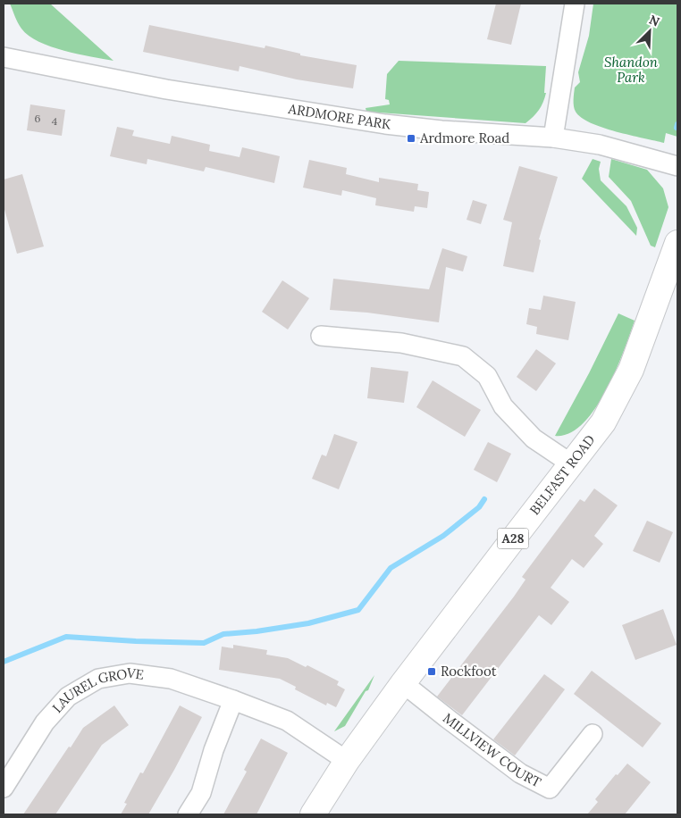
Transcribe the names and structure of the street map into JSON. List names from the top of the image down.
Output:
{
  "streets": {
    "highway": ["BELFAST ROAD", "A28"],
    "street": ["ARDMORE PARK", "LAUREL GROVE", "MILLVIEW COURT"]
  },
  "crossings": [
    ["BELFAST ROAD", "LAUREL GROVE"],
    ["BELFAST ROAD", "MILLVIEW COURT"]
  ],
  "parks": ["Shandon Park"],
  "places": {
    "transit": ["Ardmore Road", "Rockfoot"]
  },
  "house_numbers": ["6", "4"],
  "north": "top right"
}
